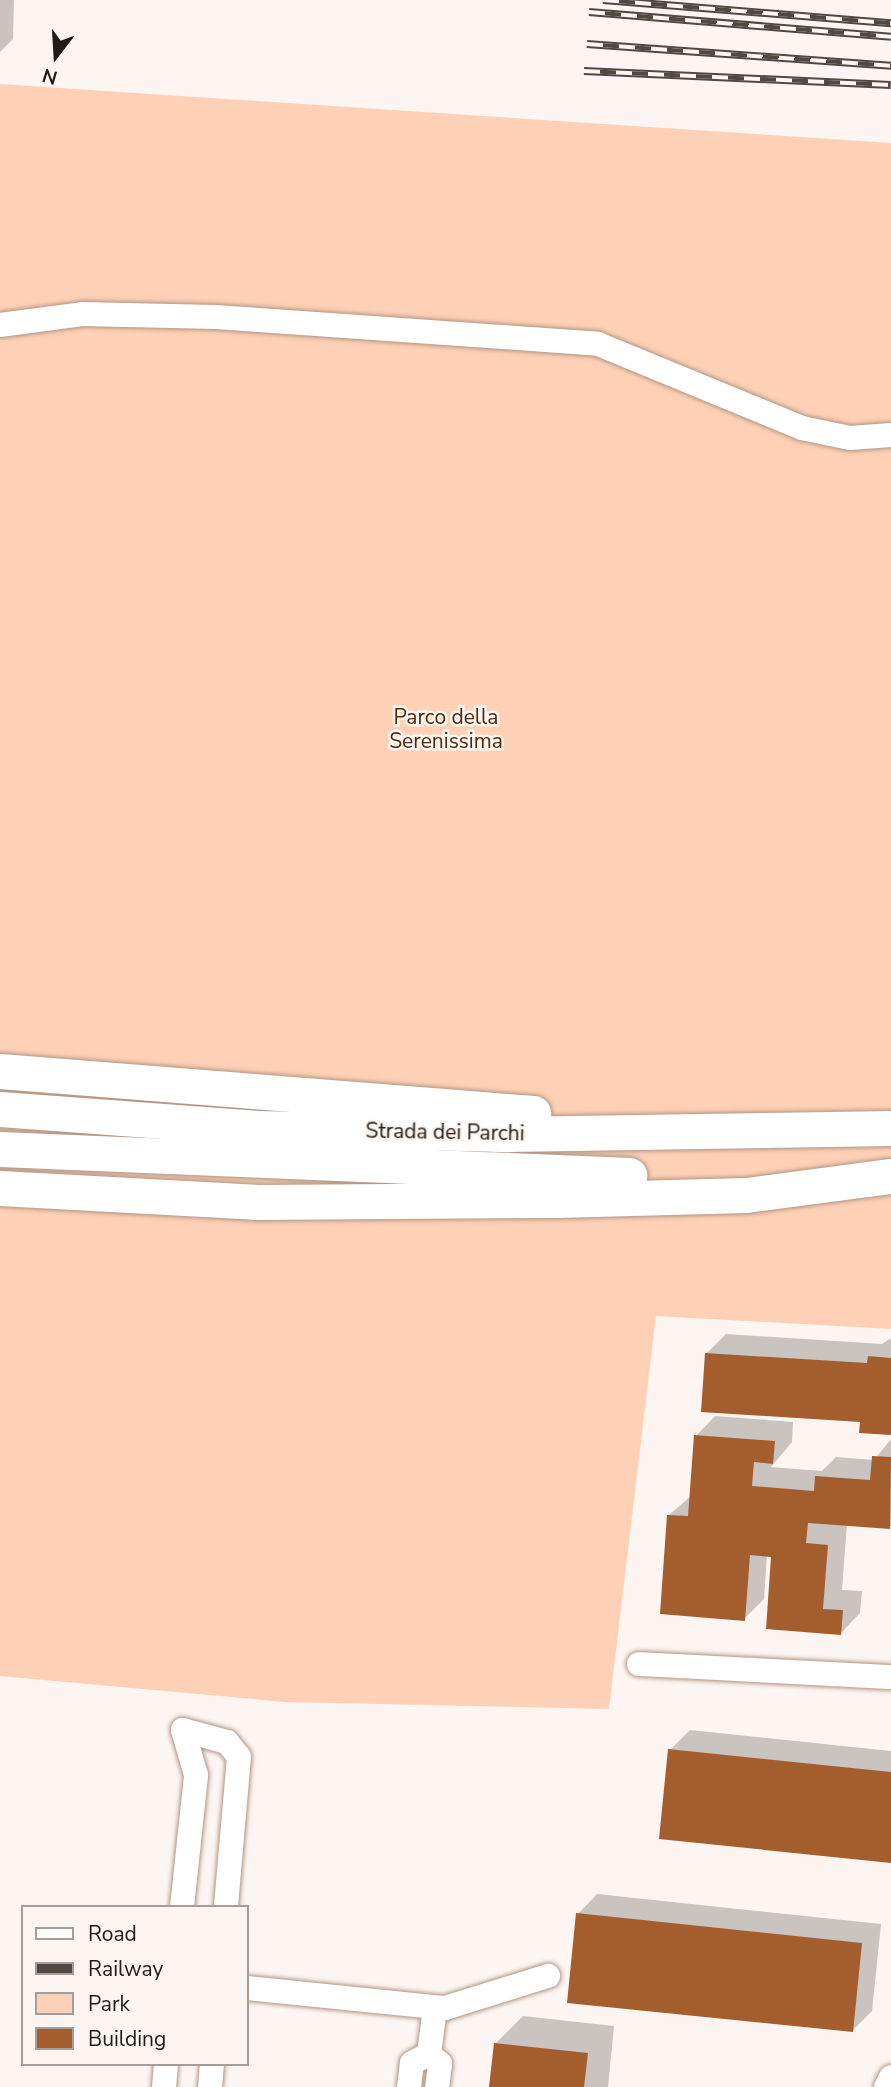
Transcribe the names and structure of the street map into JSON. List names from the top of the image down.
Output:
{
  "streets": {
    "highway": ["Strada dei Parchi"]
  },
  "parks": ["Parco della Serenissima"],
  "legend": [
    "Road",
    "Railway",
    "Park",
    "Building"
  ],
  "north": "bottom"
}
